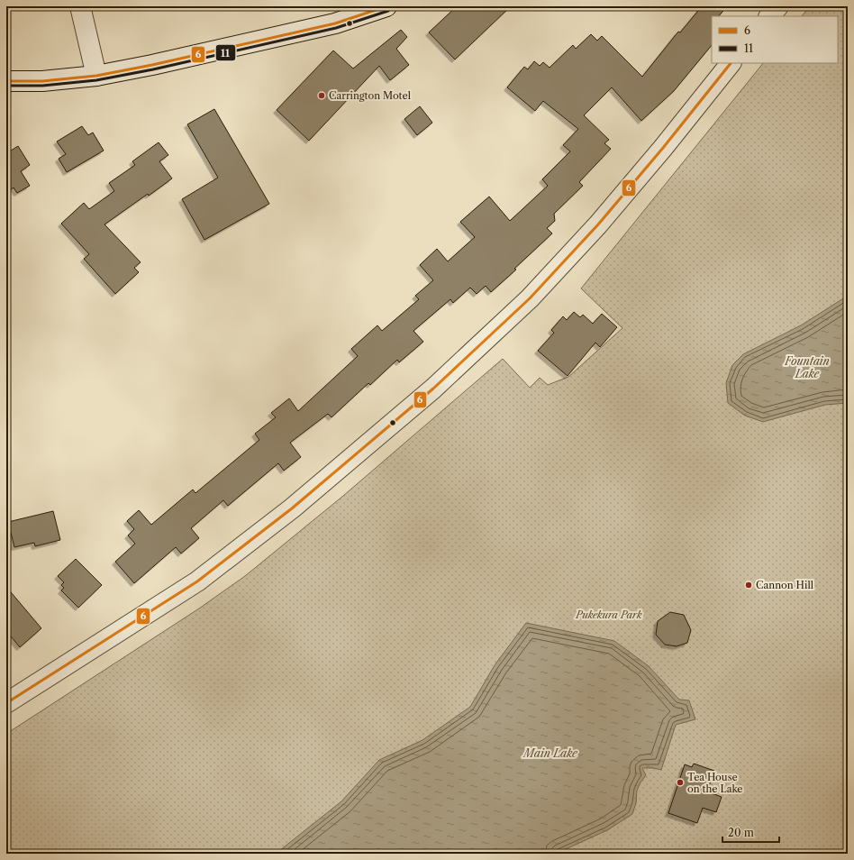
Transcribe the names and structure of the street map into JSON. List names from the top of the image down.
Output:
{
  "water": ["Fountain Lake", "Main Lake"],
  "parks": ["Pukekura Park"],
  "places": ["Carrington Motel", "Cannon Hill", "Tea House on the Lake"],
  "lines": ["transit line 6", "transit line 11"],
  "legend": ["6", "11"],
  "scale_bar": "20 m"
}
